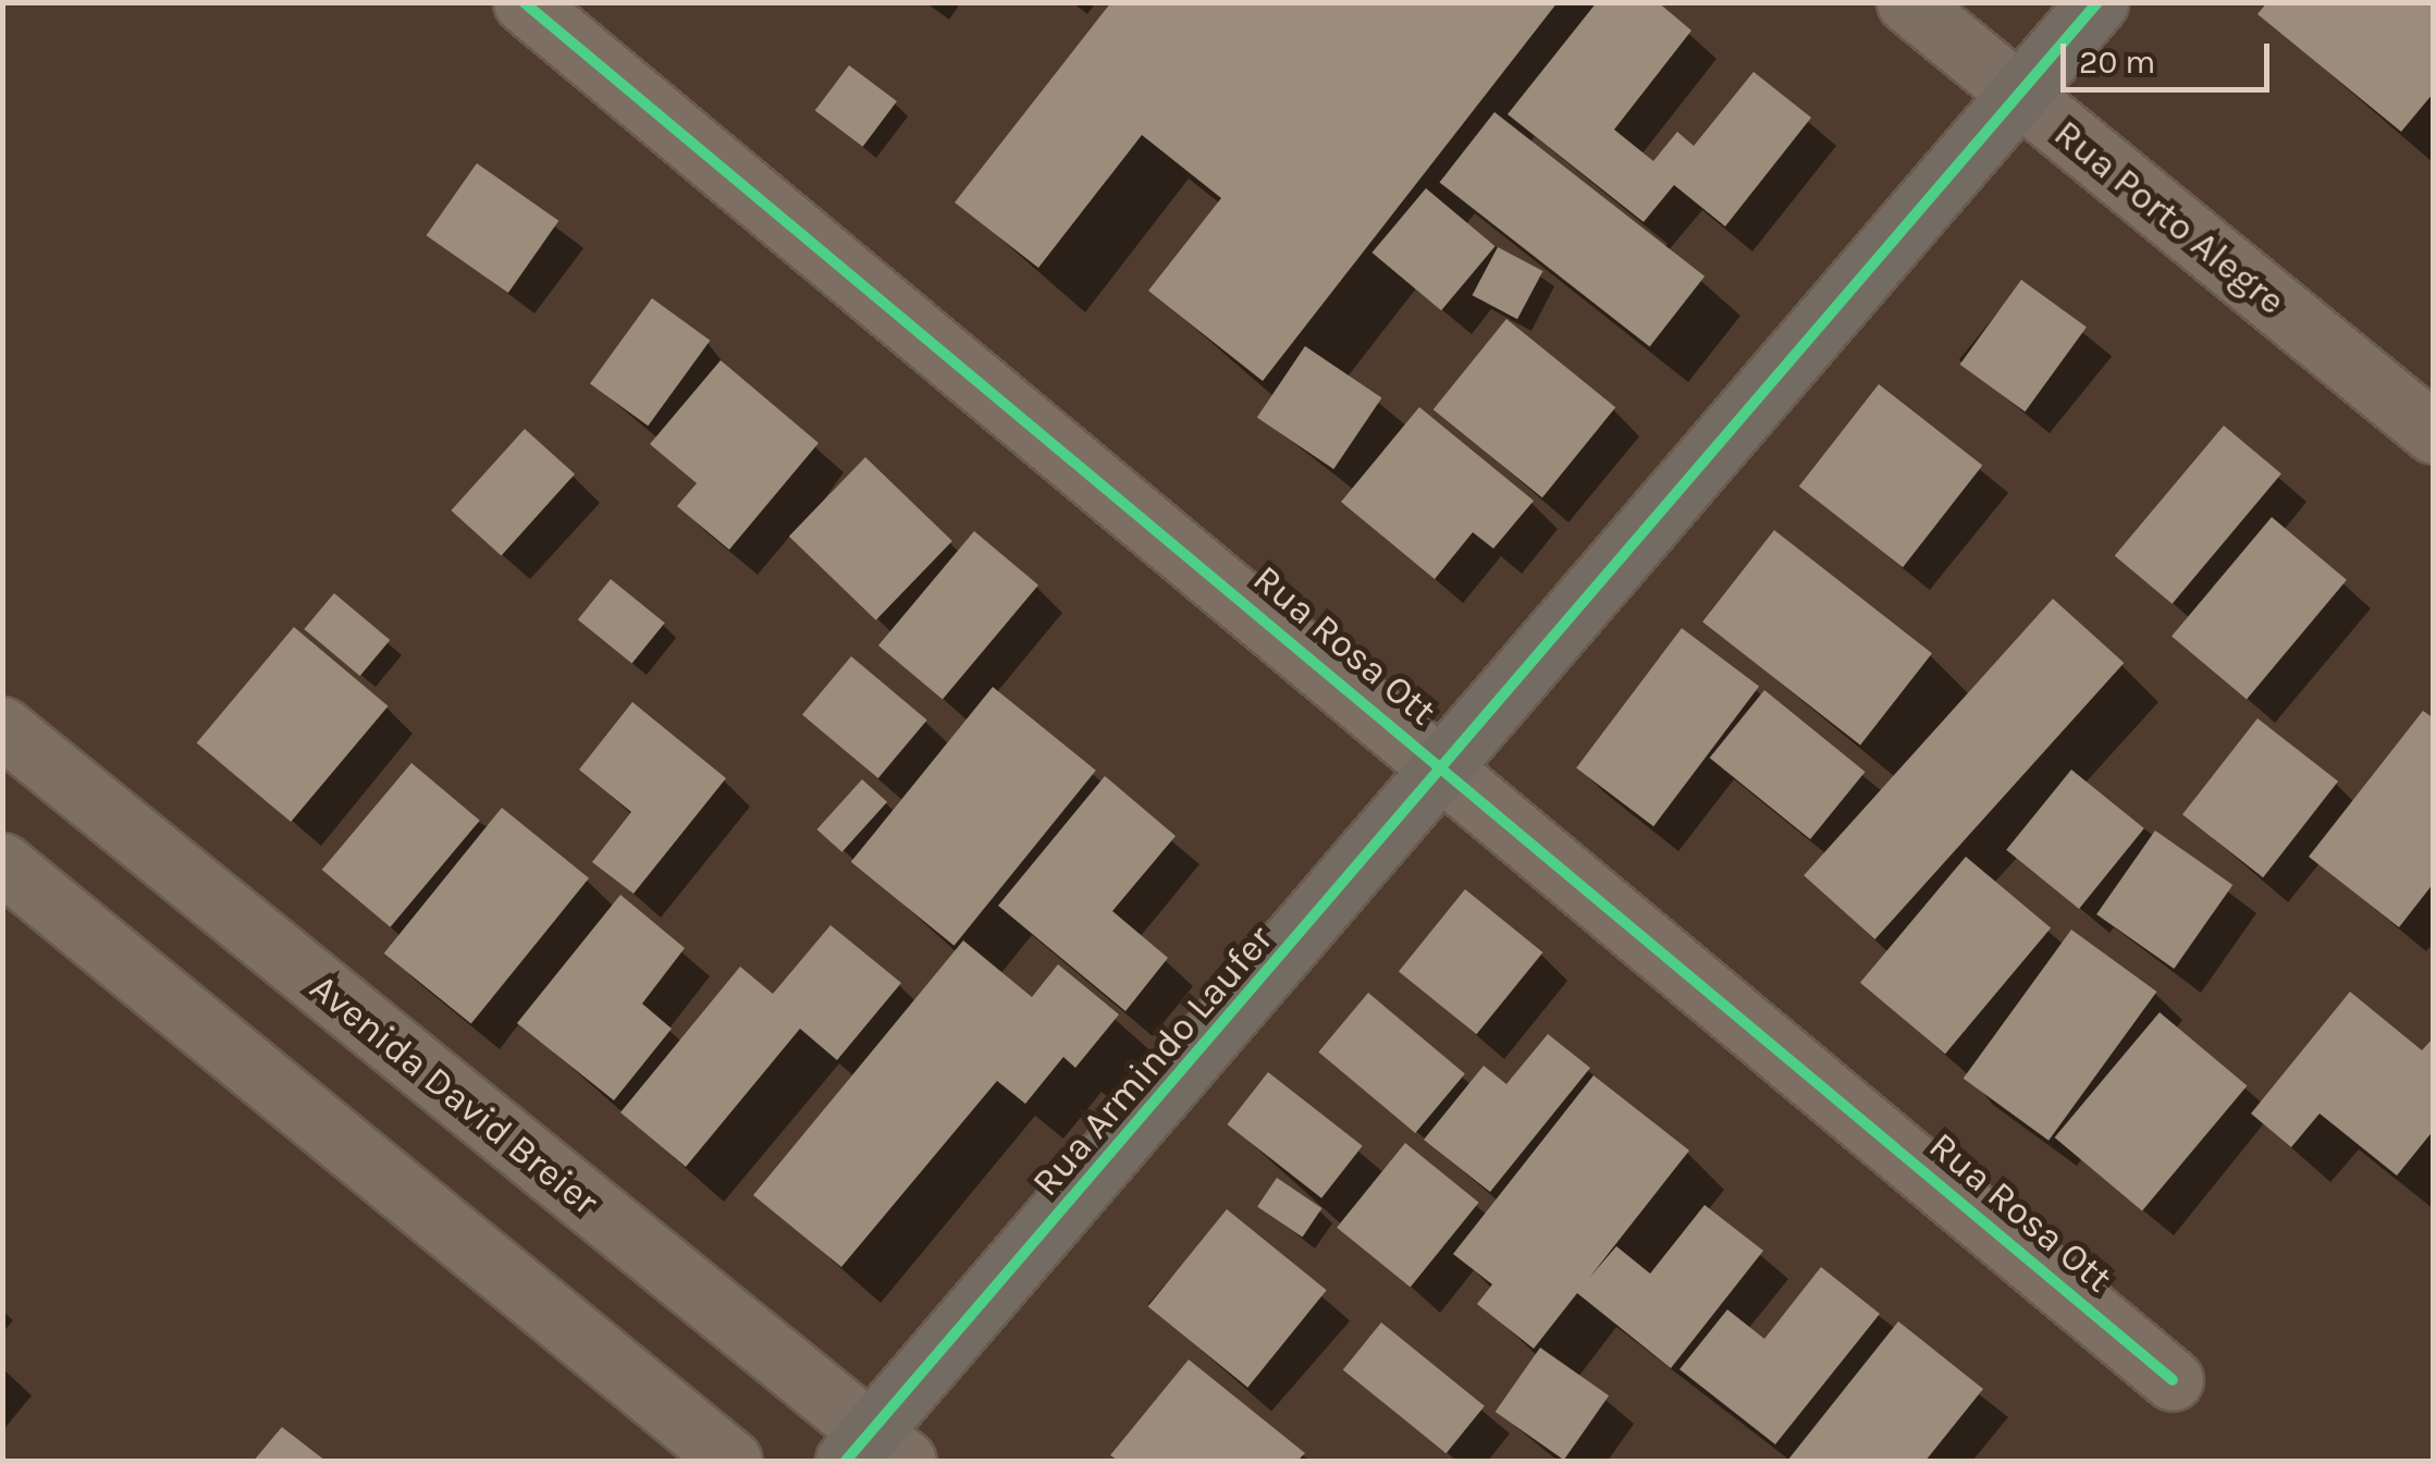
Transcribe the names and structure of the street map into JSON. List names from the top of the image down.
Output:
{
  "streets": {
    "street": [
      "Rua Porto Alegre",
      "Rua Rosa Ott",
      "Rua Armindo Laufer",
      "Avenida David Breier"
    ]
  },
  "crossings": [
    ["Rua Porto Alegre", "Rua Armindo Laufer"],
    ["Rua Rosa Ott", "Rua Armindo Laufer"],
    ["Rua Armindo Laufer", "Avenida David Breier"]
  ],
  "scale_bar": "20 m"
}
